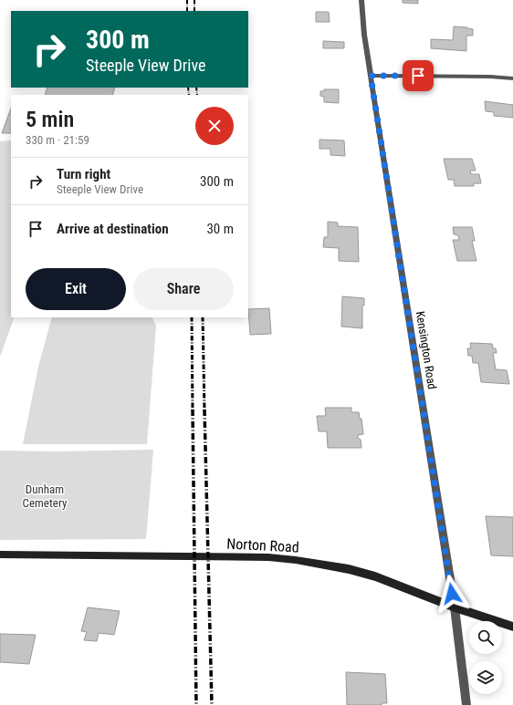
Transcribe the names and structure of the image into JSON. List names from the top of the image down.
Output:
{
  "streets": {
    "main road": ["Norton Road"],
    "street": ["Kensington Road"]
  },
  "crossings": [
    ["Kensington Road", "Norton Road"]
  ],
  "parks": ["Dunham Cemetery"],
  "page": {
    "turn": ["300 m", "Steeple View Drive"],
    "heading": ["5 min", "330 m · 21:59"],
    "list": [
      {
        "name": "Turn right",
        "note": "Steeple View Drive",
        "value": "300 m"
      },
      {
        "name": "Arrive at destination",
        "value": "30 m"
      }
    ],
    "buttons": ["Exit", "Share"]
  }
}
